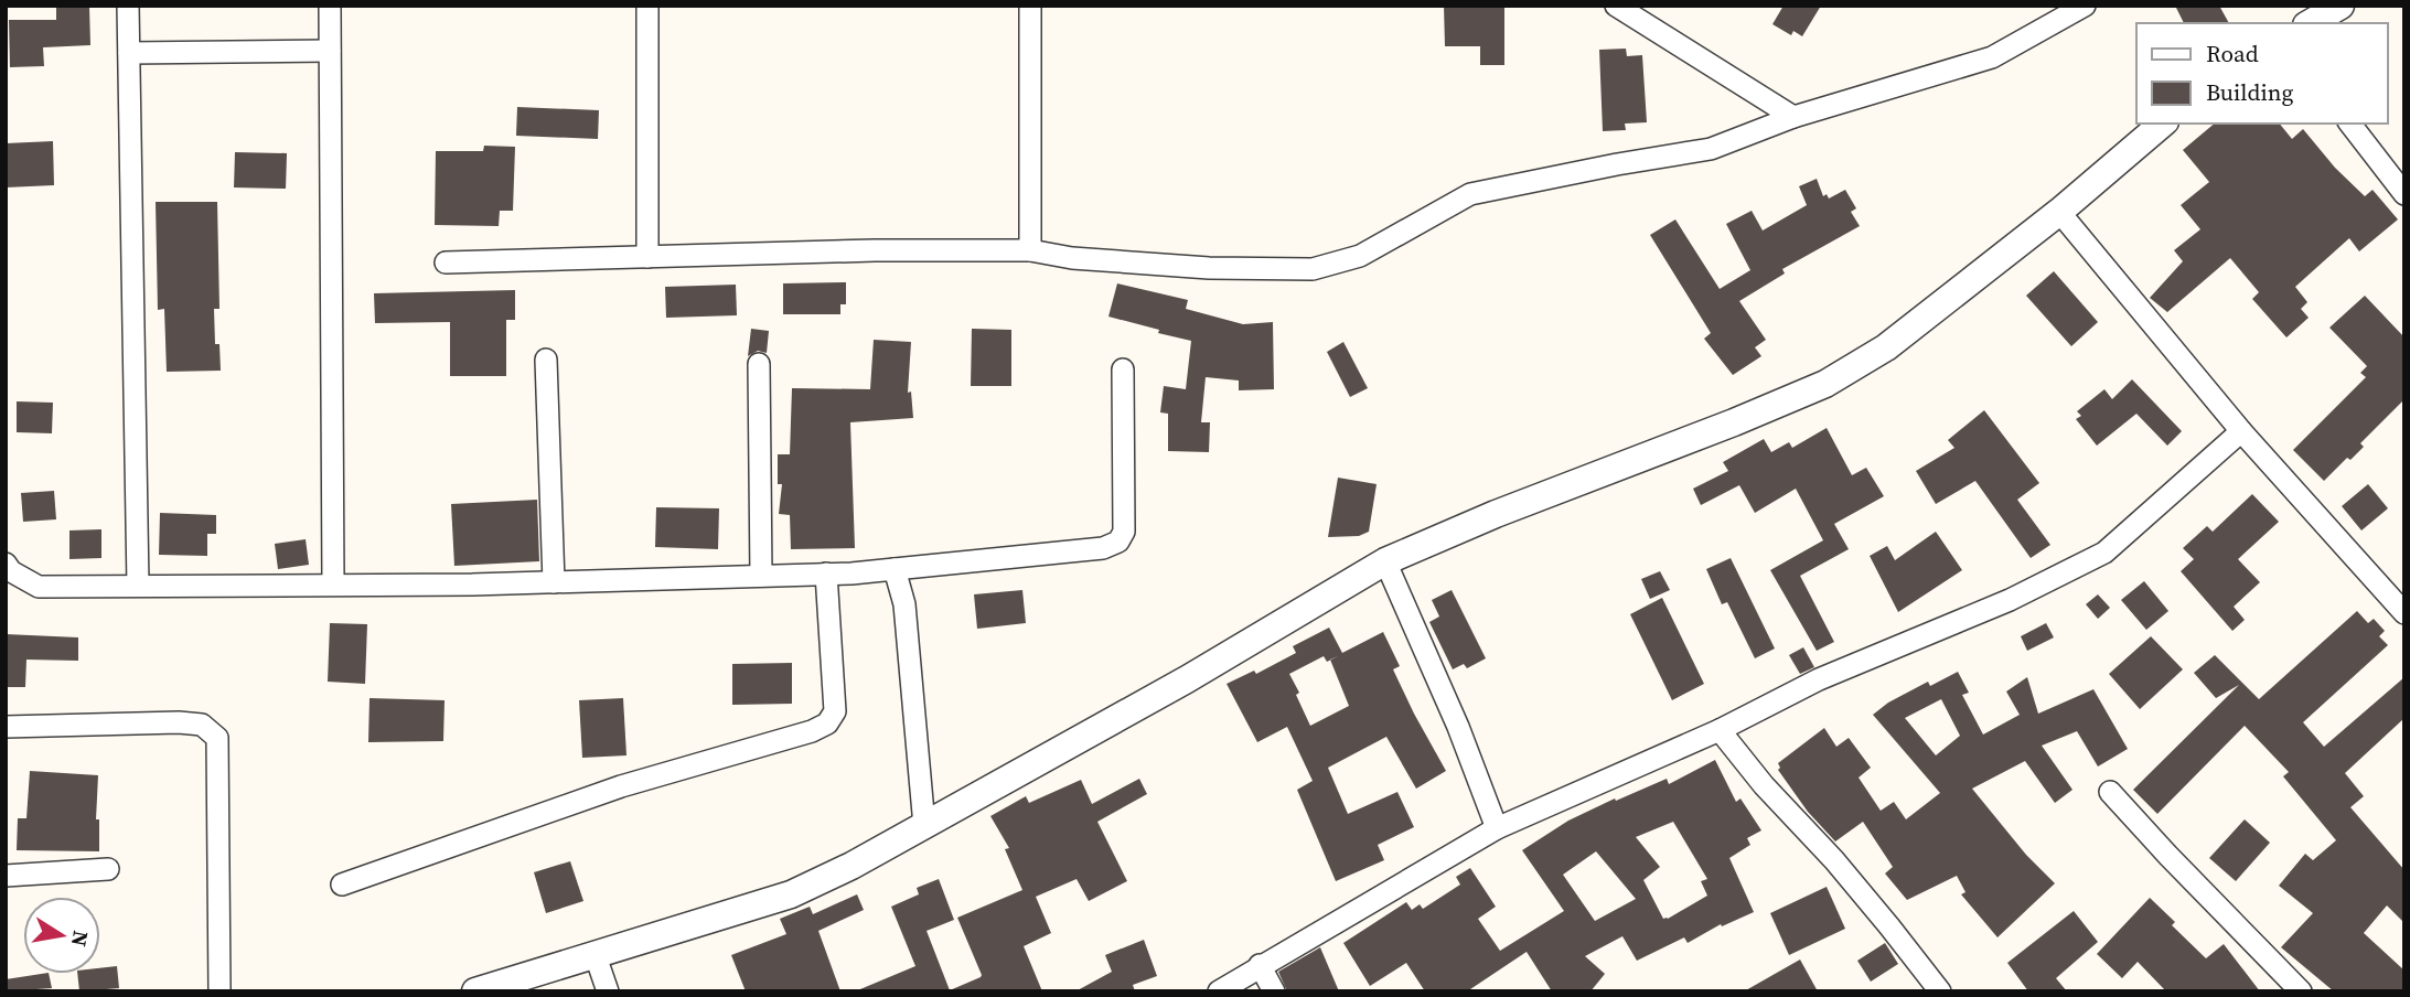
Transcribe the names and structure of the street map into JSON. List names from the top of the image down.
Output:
{
  "legend": ["Road", "Building"],
  "north": "right"
}
